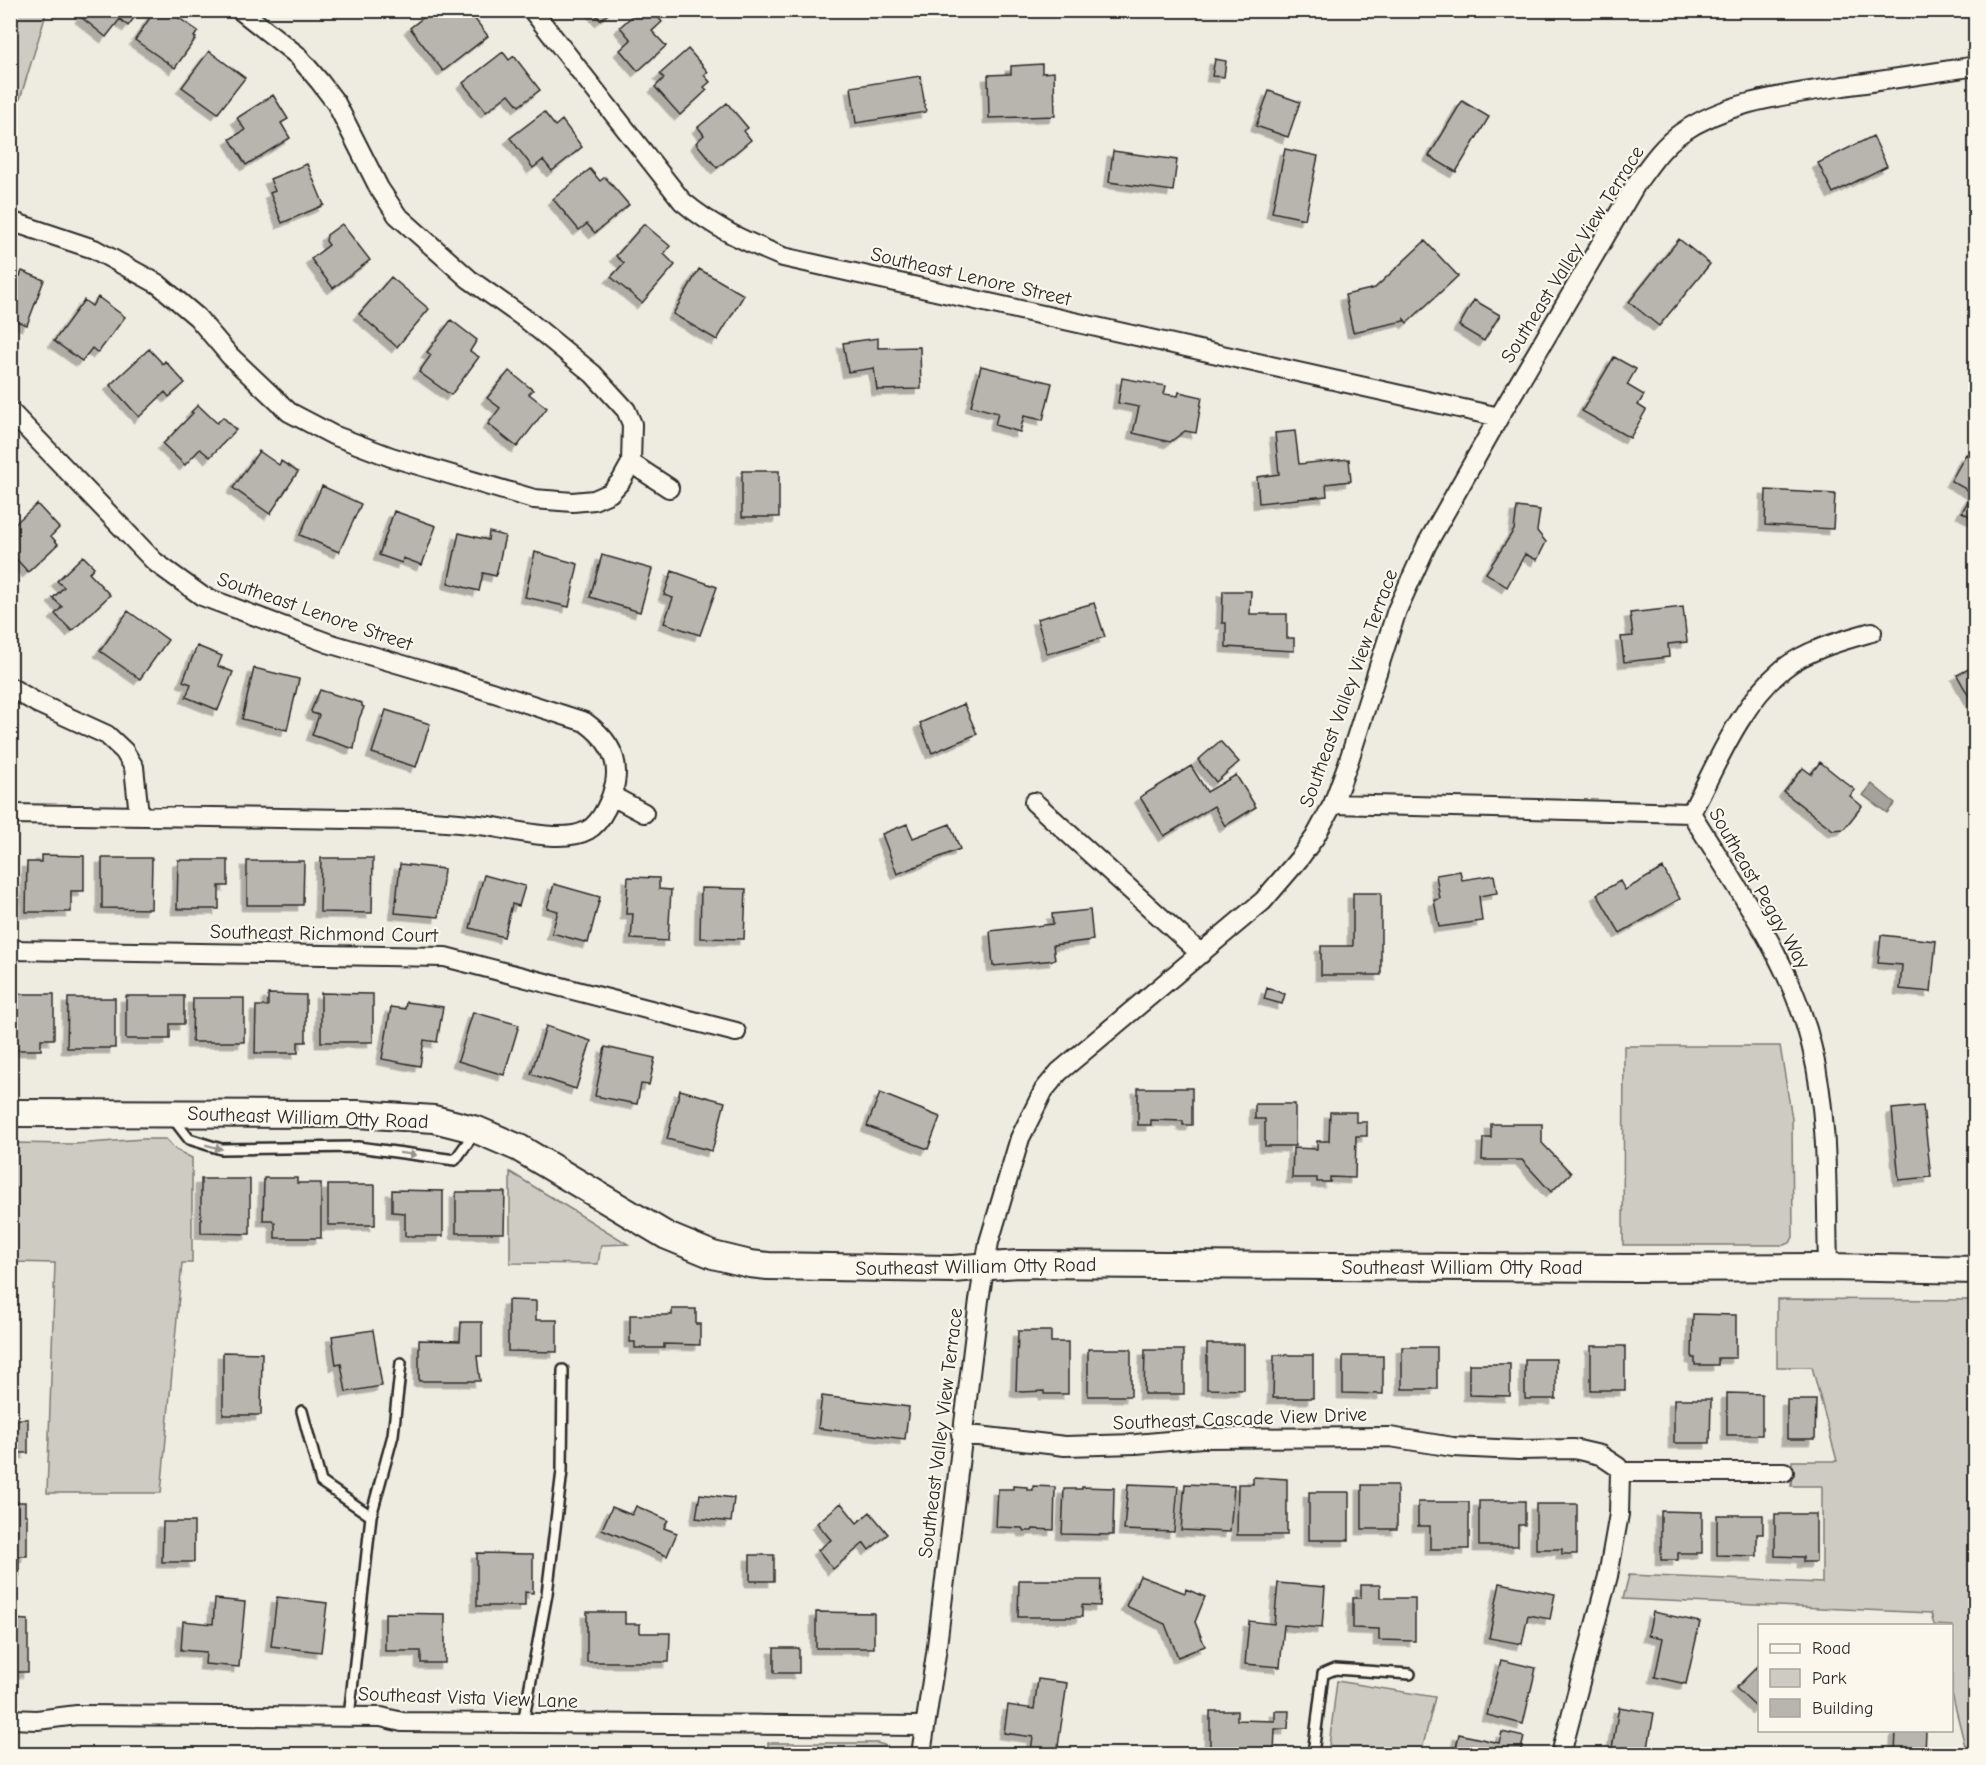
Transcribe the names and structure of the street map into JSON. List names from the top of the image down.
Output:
{
  "streets": {
    "street": [
      "Southeast Valley View Terrace",
      "Southeast Lenore Street",
      "Southeast Peggy Way",
      "Southeast Richmond Court",
      "Southeast William Otty Road",
      "Southeast Cascade View Drive",
      "Southeast Vista View Lane"
    ]
  },
  "crossings": [
    ["Southeast Valley View Terrace", "Southeast Lenore Street"],
    ["Southeast Valley View Terrace", "Southeast Peggy Way"],
    ["Southeast Valley View Terrace", "Southeast William Otty Road"],
    ["Southeast Valley View Terrace", "Southeast Cascade View Drive"],
    ["Southeast Valley View Terrace", "Southeast Vista View Lane"],
    ["Southeast Peggy Way", "Southeast William Otty Road"]
  ],
  "legend": ["Road", "Park", "Building"]
}
